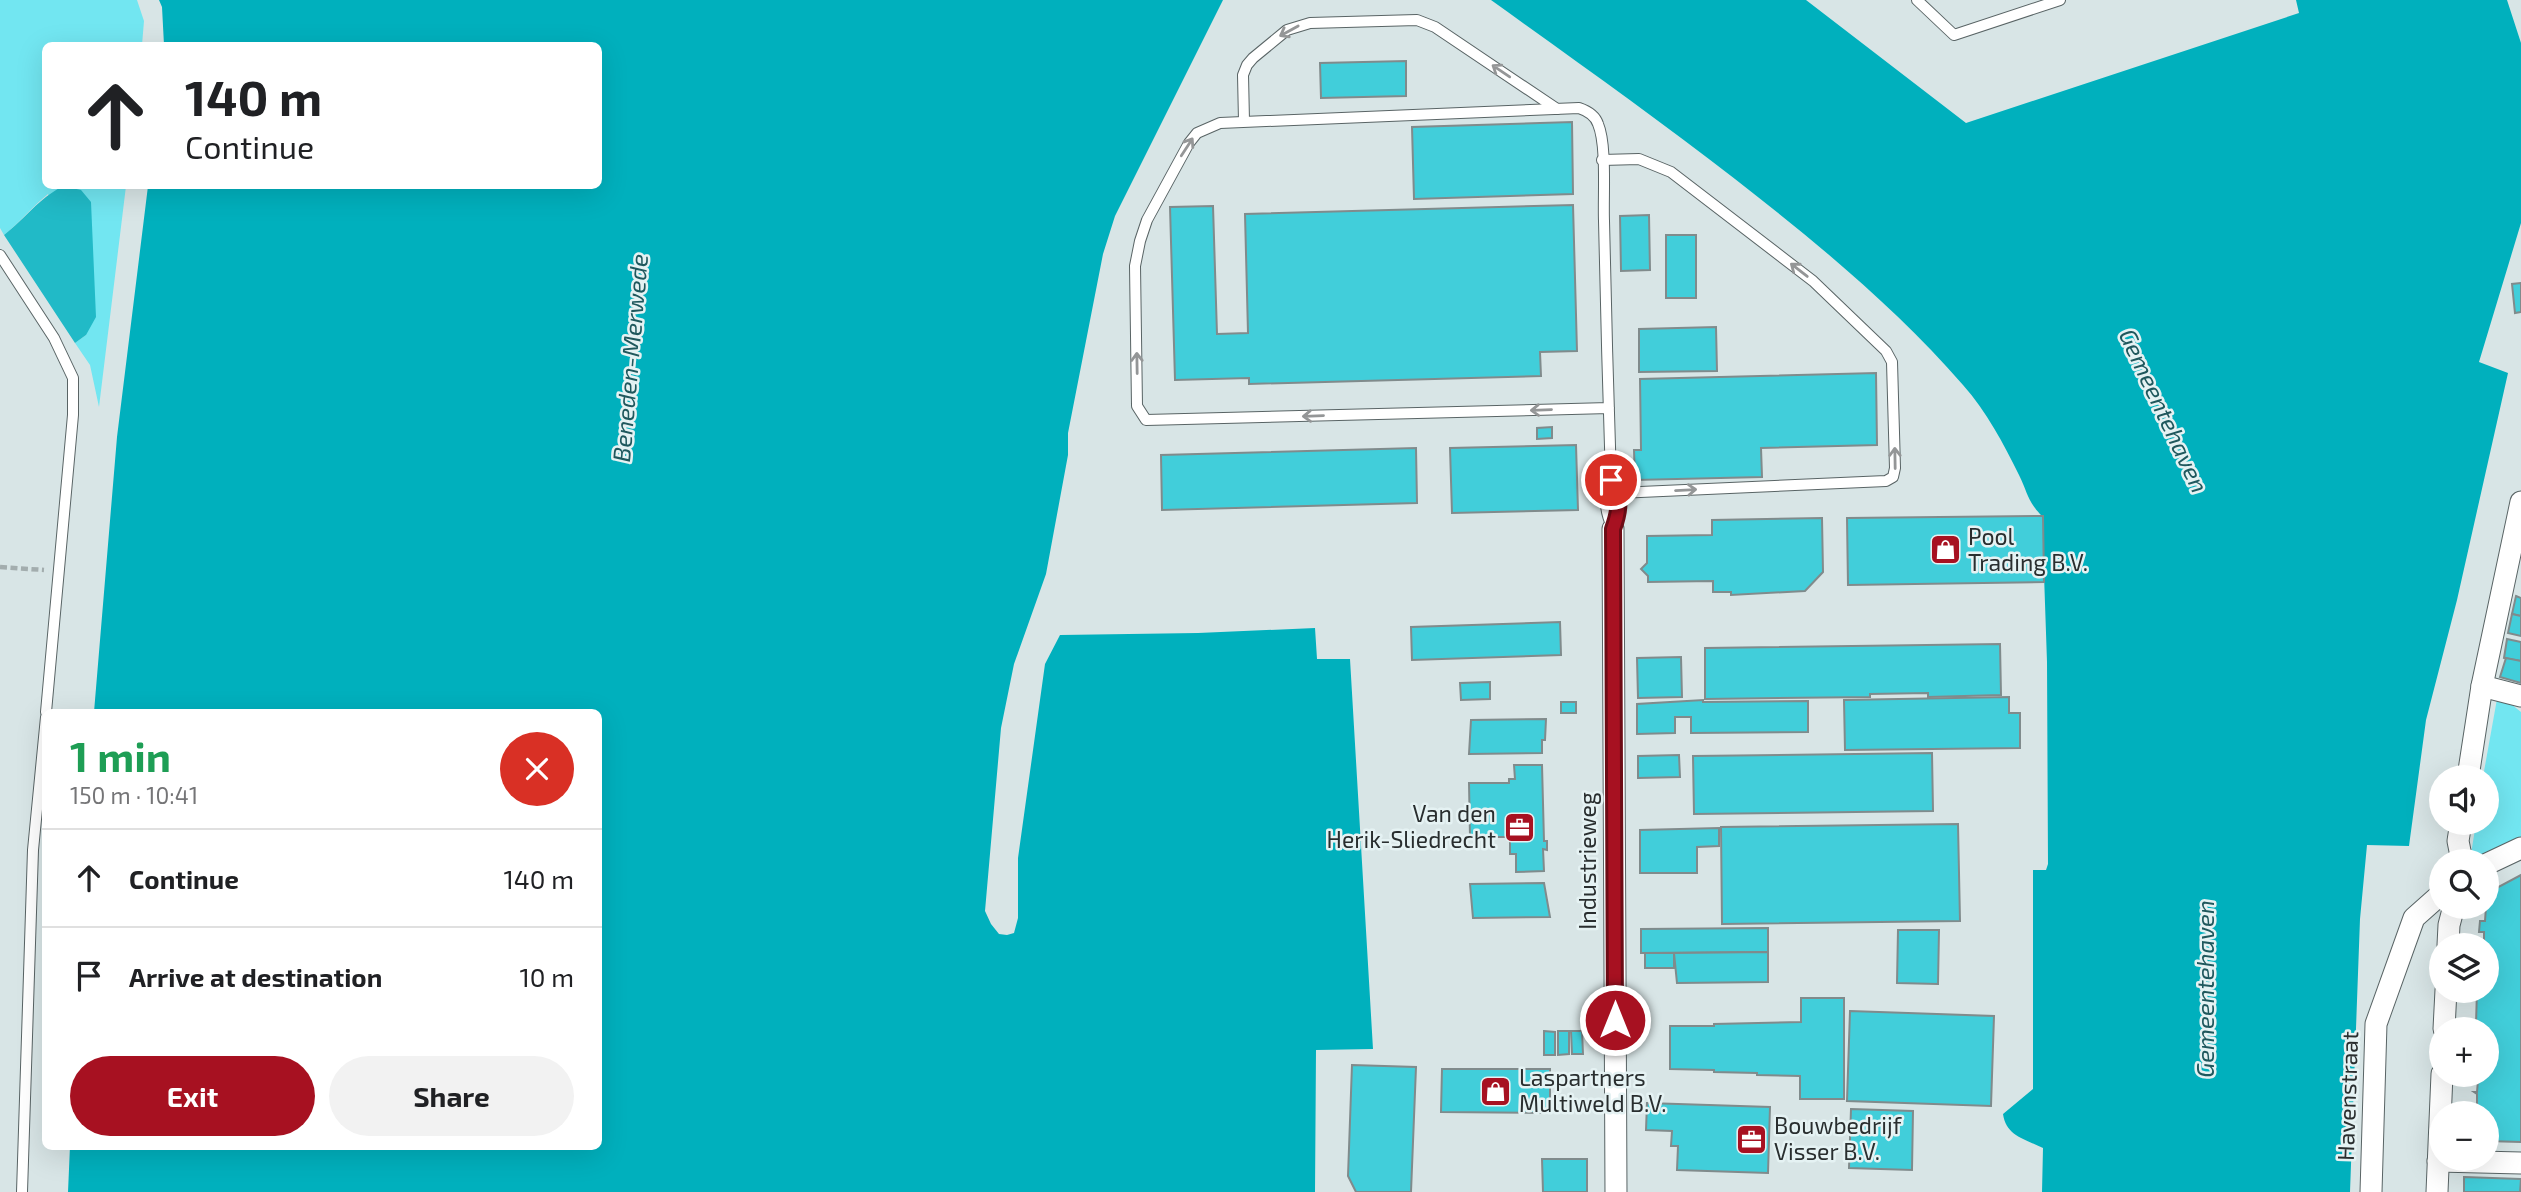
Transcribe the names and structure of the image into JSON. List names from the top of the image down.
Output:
{
  "streets": {
    "street": ["Industrieweg", "Havenstraat"]
  },
  "water": ["Beneden-Merwede", "Gemeentehaven"],
  "places": {
    "shop": ["Pool Trading B.V.", "Laspartners Multiweld B.V."],
    "office": ["Van den Herik-Sliedrecht", "Bouwbedrijf Visser B.V."]
  },
  "page": {
    "turn": ["140 m", "Continue"],
    "heading": ["1 min", "150 m · 10:41"],
    "map_buttons": ["+", "−"],
    "list": [
      {
        "name": "Continue",
        "value": "140 m"
      },
      {
        "name": "Arrive at destination",
        "value": "10 m"
      }
    ],
    "buttons": ["Exit", "Share"]
  }
}
